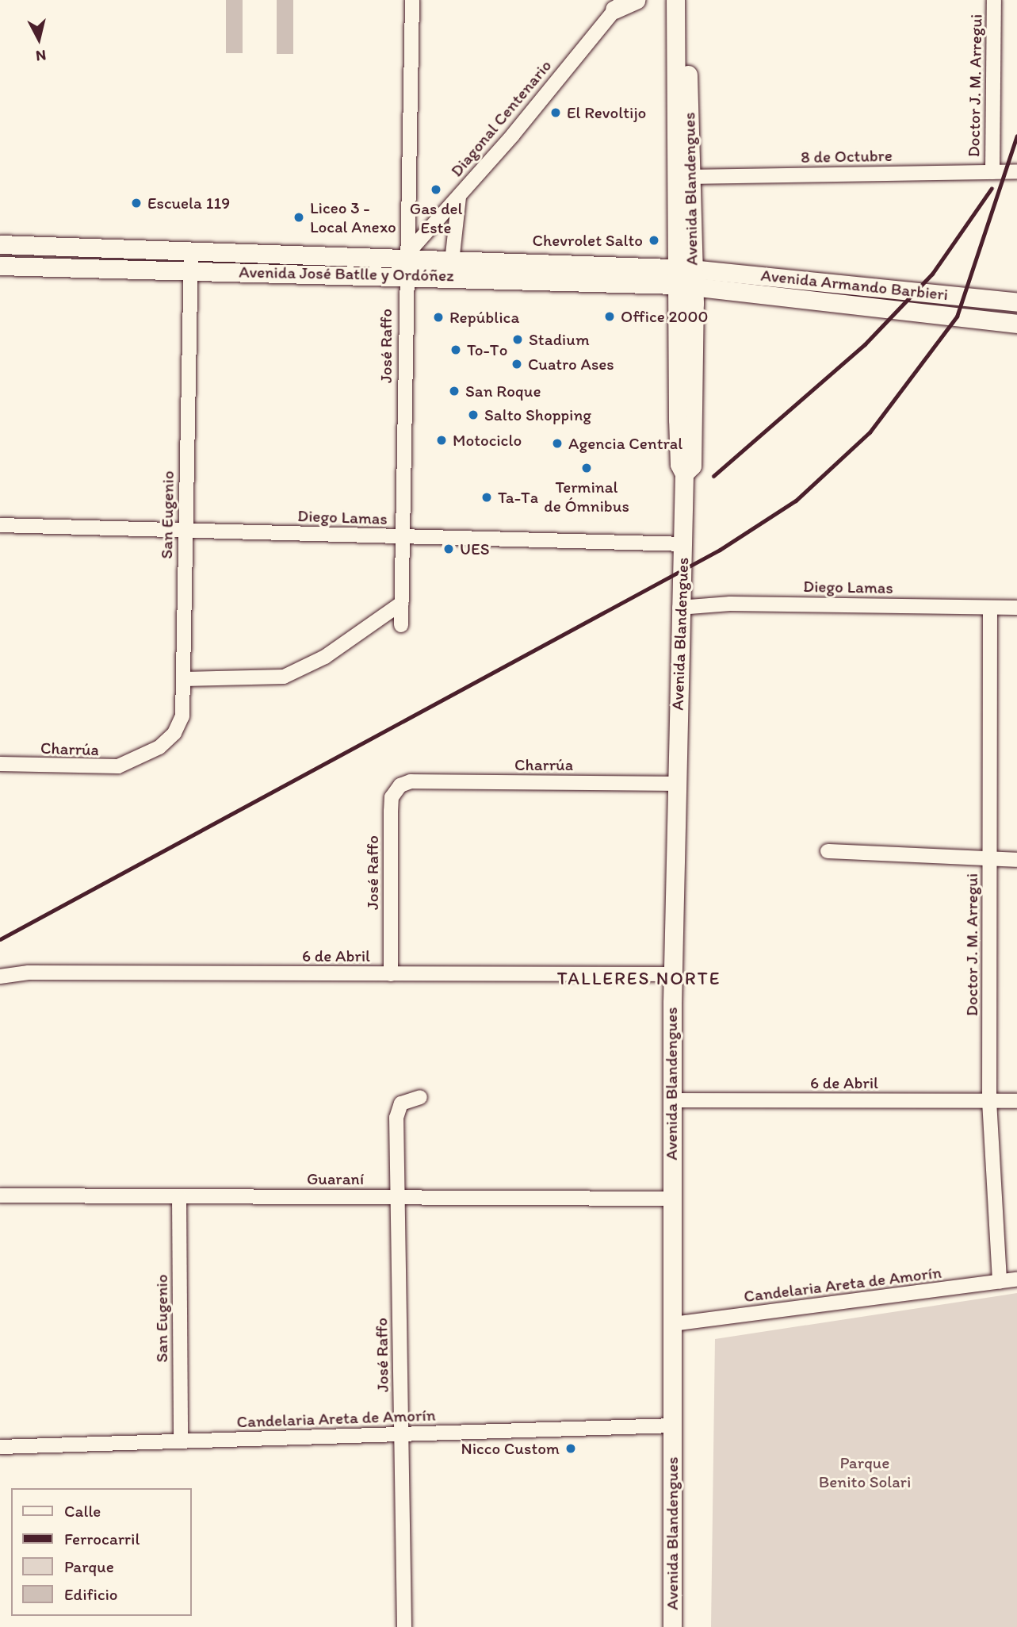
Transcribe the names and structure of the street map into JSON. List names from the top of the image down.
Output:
{
  "streets": {
    "street": [
      "Doctor J. M. Arregui",
      "Diagonal Centenario",
      "8 de Octubre",
      "Avenida Blandengues",
      "Avenida José Batlle y Ordóñez",
      "Avenida Armando Barbieri",
      "José Raffo",
      "San Eugenio",
      "Diego Lamas",
      "Charrúa",
      "6 de Abril",
      "Guaraní",
      "Candelaria Areta de Amorín"
    ]
  },
  "crossings": [
    ["Doctor J. M. Arregui", "8 de Octubre"],
    ["Doctor J. M. Arregui", "Diego Lamas"],
    ["Doctor J. M. Arregui", "6 de Abril"],
    ["Doctor J. M. Arregui", "Candelaria Areta de Amorín"],
    ["Diagonal Centenario", "Avenida José Batlle y Ordóñez"],
    ["Diagonal Centenario", "José Raffo"],
    ["8 de Octubre", "Avenida Blandengues"],
    ["Avenida Blandengues", "Avenida José Batlle y Ordóñez"],
    ["Avenida Blandengues", "Avenida Armando Barbieri"],
    ["Avenida Blandengues", "Diego Lamas"],
    ["Avenida Blandengues", "Charrúa"],
    ["Avenida Blandengues", "6 de Abril"],
    ["Avenida Blandengues", "Guaraní"],
    ["Avenida Blandengues", "Candelaria Areta de Amorín"],
    ["Avenida José Batlle y Ordóñez", "Avenida Armando Barbieri"],
    ["Avenida José Batlle y Ordóñez", "José Raffo"],
    ["Avenida José Batlle y Ordóñez", "San Eugenio"],
    ["José Raffo", "Diego Lamas"],
    ["José Raffo", "Charrúa"],
    ["José Raffo", "6 de Abril"],
    ["José Raffo", "Guaraní"],
    ["José Raffo", "Candelaria Areta de Amorín"],
    ["San Eugenio", "Diego Lamas"],
    ["San Eugenio", "Charrúa"],
    ["San Eugenio", "Guaraní"],
    ["San Eugenio", "Candelaria Areta de Amorín"]
  ],
  "districts": ["TALLERES NORTE"],
  "parks": ["Parque Benito Solari"],
  "places": [
    "El Revoltijo",
    "Gas del Este",
    "Escuela 119",
    "Liceo 3 - Local Anexo",
    "Chevrolet Salto",
    "Office 2000",
    "República",
    "Stadium",
    "To-To",
    "Cuatro Ases",
    "San Roque",
    "Salto Shopping",
    "Motociclo",
    "Agencia Central",
    "Terminal de Ómnibus",
    "Ta-Ta",
    "UES",
    "Nicco Custom"
  ],
  "legend": [
    "Calle",
    "Ferrocarril",
    "Parque",
    "Edificio"
  ],
  "north": "bottom"
}
